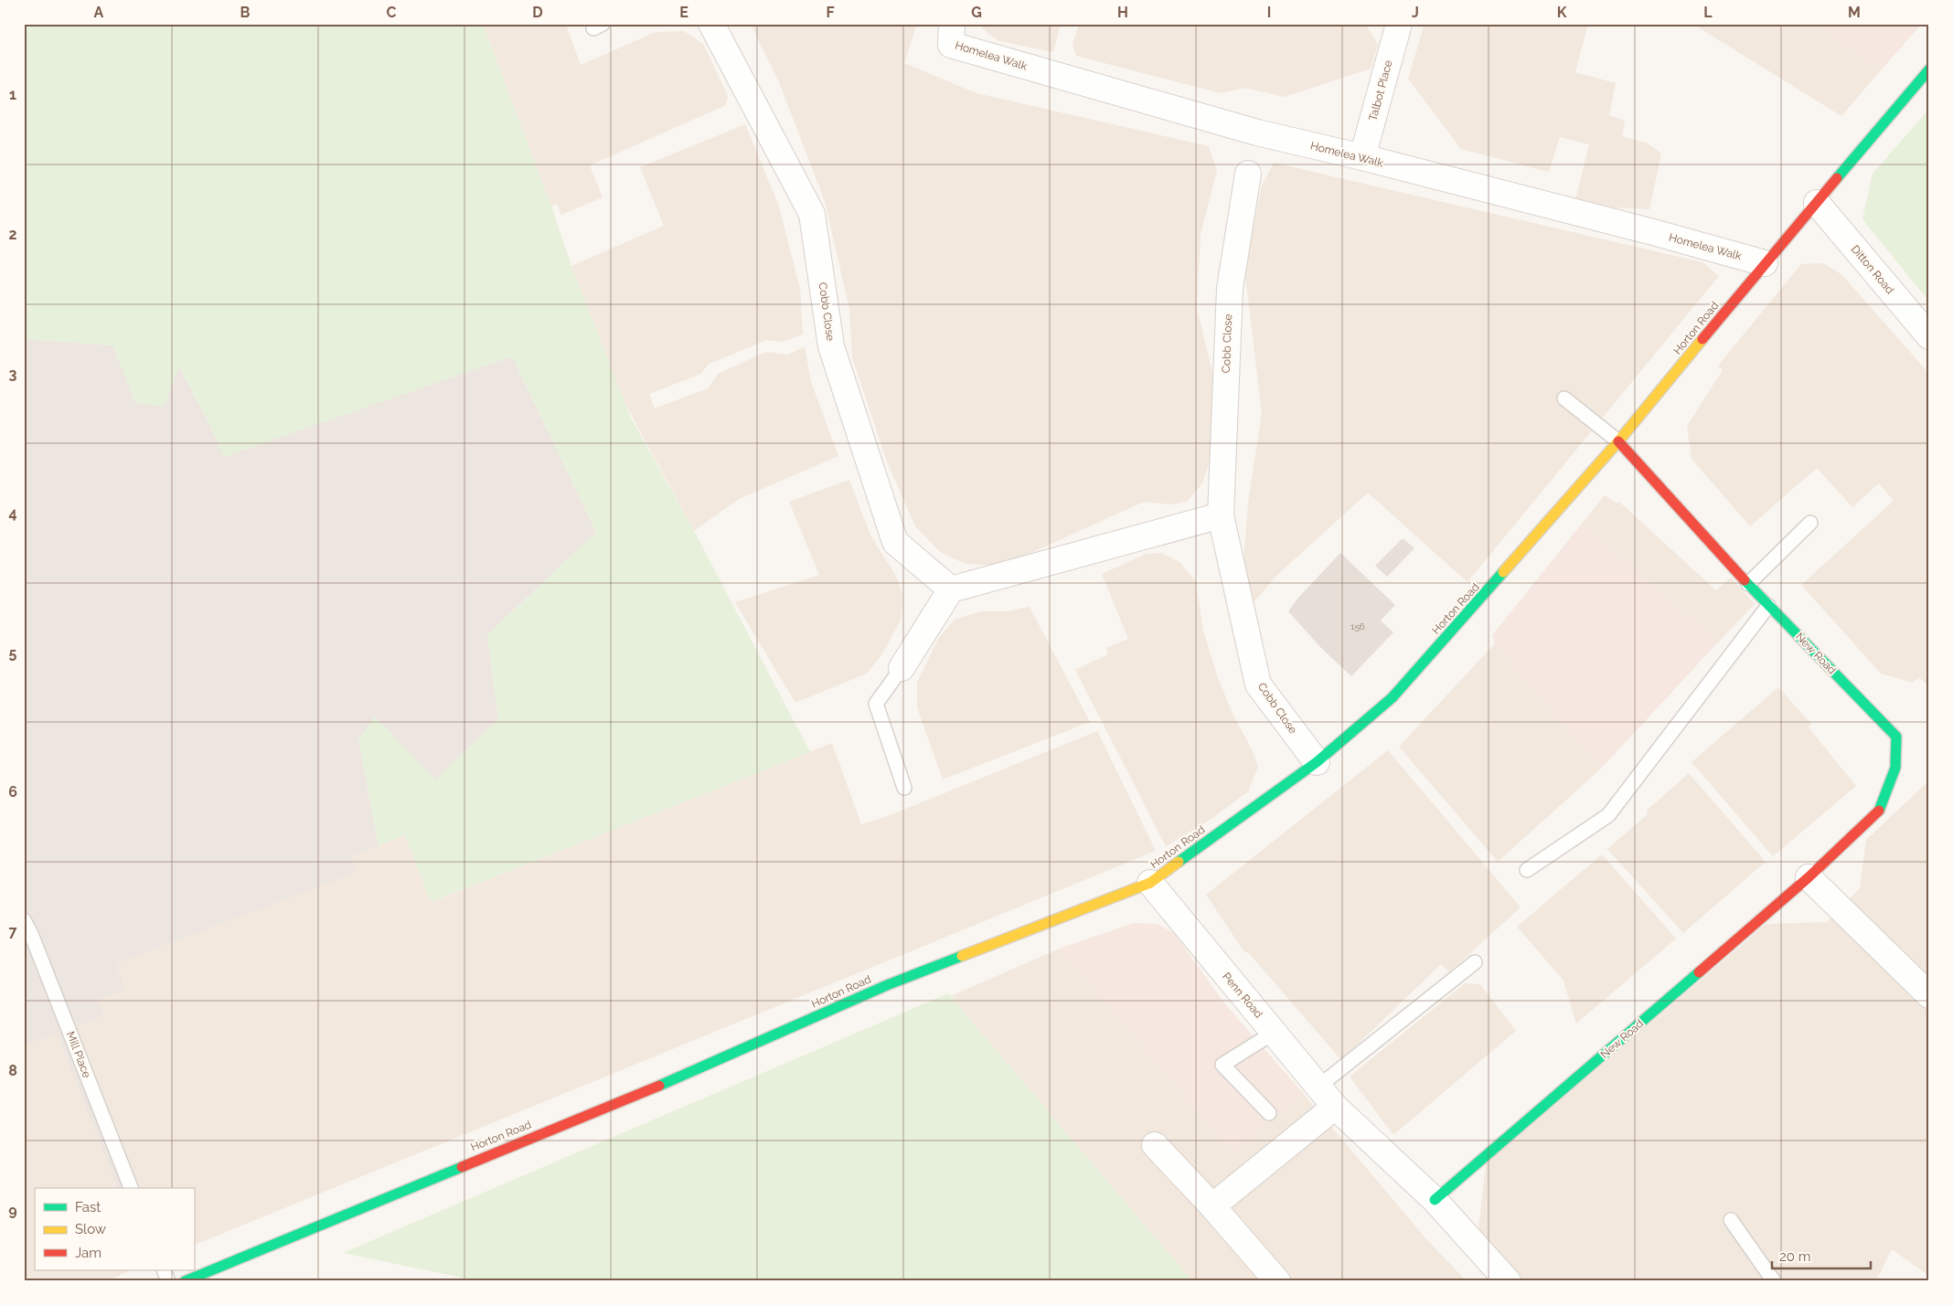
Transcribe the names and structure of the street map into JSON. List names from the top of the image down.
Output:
{
  "streets": {
    "main road": ["Horton Road", "New Road"],
    "street": [
      "Homelea Walk",
      "Talbot Place",
      "Ditton Road",
      "Cobb Close",
      "Penn Road"
    ],
    "lane": ["Mill Place"]
  },
  "crossings": [
    ["Homelea Walk", "Talbot Place"],
    ["Homelea Walk", "Horton Road"],
    ["Ditton Road", "Horton Road"],
    ["Cobb Close", "Horton Road"],
    ["Horton Road", "New Road"],
    ["Horton Road", "Penn Road"],
    ["New Road", "Penn Road"]
  ],
  "house_numbers": ["156"],
  "legend": ["Fast", "Slow", "Jam"],
  "scale_bar": "20 m",
  "grid": {
    "columns": [
      "A",
      "B",
      "C",
      "D",
      "E",
      "F",
      "G",
      "H",
      "I",
      "J",
      "K",
      "L",
      "M"
    ],
    "rows": [
      "1",
      "2",
      "3",
      "4",
      "5",
      "6",
      "7",
      "8",
      "9"
    ]
  }
}
